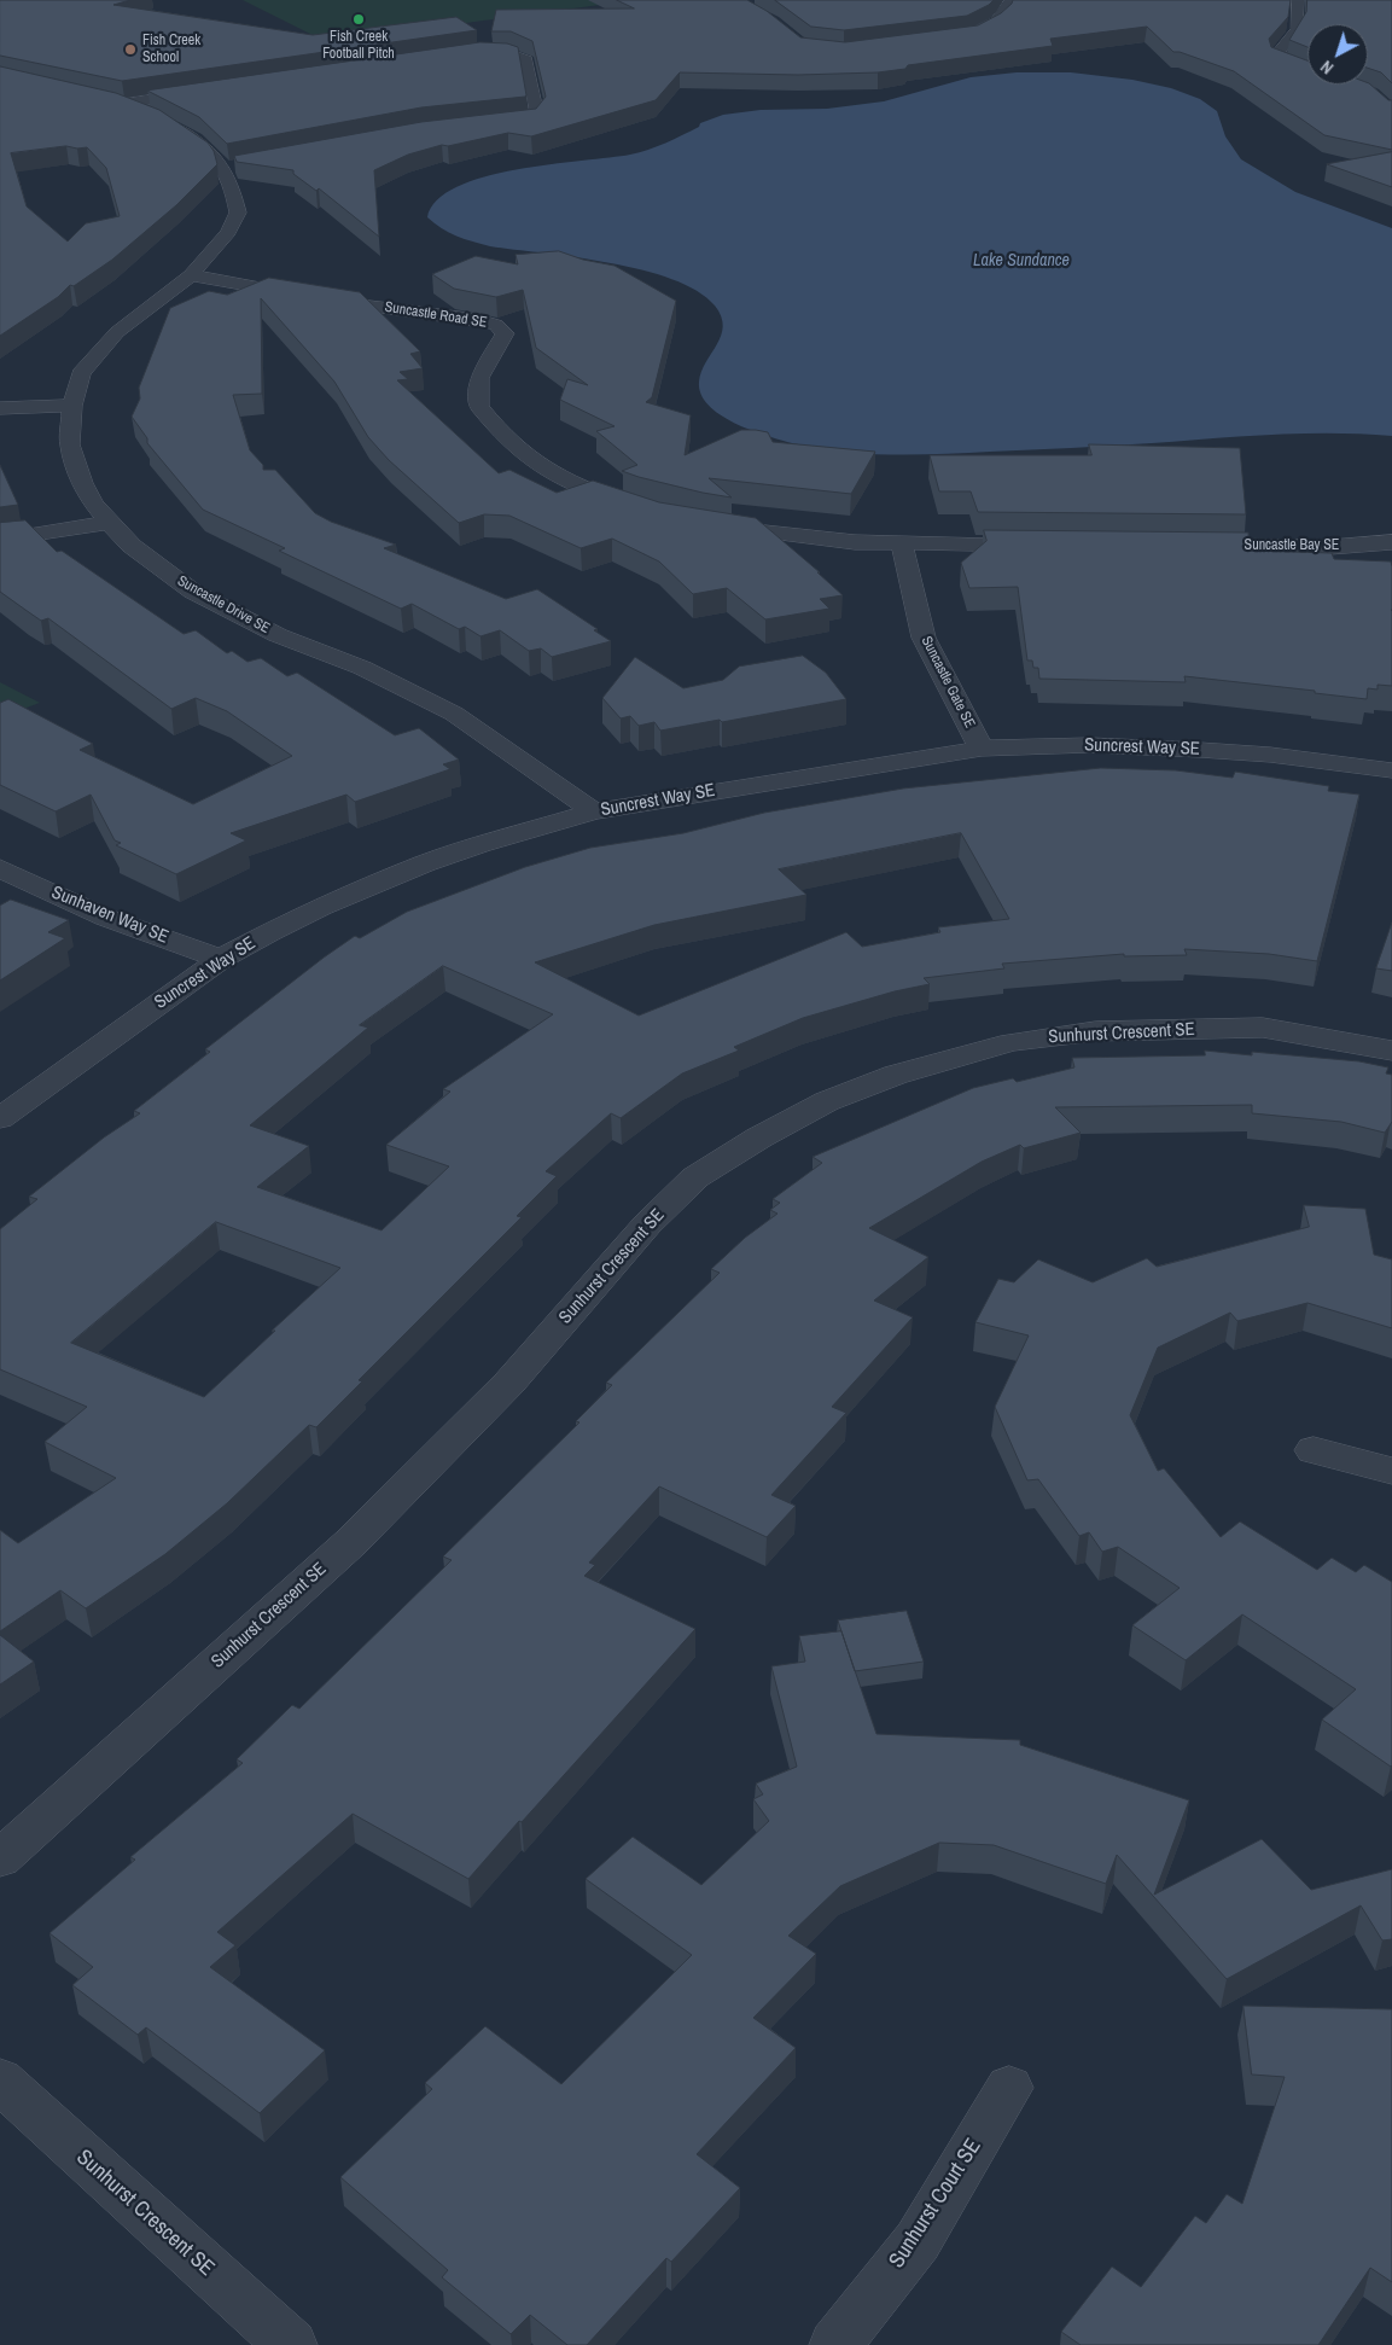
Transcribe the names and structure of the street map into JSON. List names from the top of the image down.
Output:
{
  "streets": {
    "street": [
      "Suncastle Road SE",
      "Suncastle Bay SE",
      "Suncastle Drive SE",
      "Suncastle Gate SE",
      "Suncrest Way SE",
      "Sunhaven Way SE",
      "Sunhurst Crescent SE",
      "Sunhurst Court SE"
    ]
  },
  "crossings": [
    ["Suncastle Road SE", "Suncastle Drive SE"],
    ["Suncastle Drive SE", "Suncrest Way SE"],
    ["Suncastle Gate SE", "Suncrest Way SE"],
    ["Suncrest Way SE", "Sunhaven Way SE"]
  ],
  "water": ["Lake Sundance"],
  "places": ["Fish Creek Football Pitch", "Fish Creek School"],
  "north": "bottom left"
}
